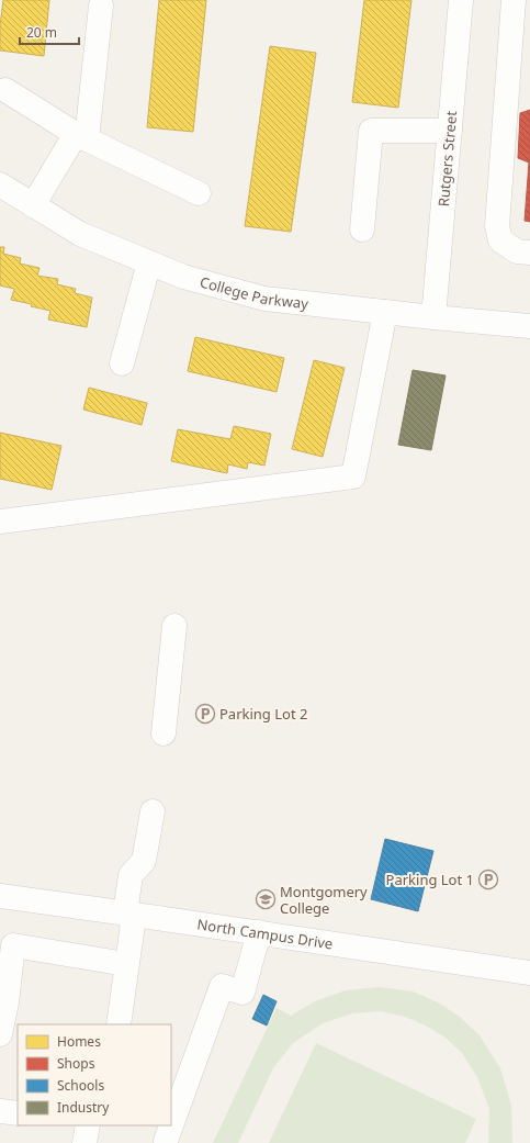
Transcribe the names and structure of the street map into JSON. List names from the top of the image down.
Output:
{
  "streets": {
    "street": ["Rutgers Street", "College Parkway", "North Campus Drive"]
  },
  "crossings": [
    ["Rutgers Street", "College Parkway"]
  ],
  "places": {
    "parking": ["Parking Lot 2", "Parking Lot 1"],
    "school or university": ["Montgomery College"]
  },
  "legend": [
    "Homes",
    "Shops",
    "Schools",
    "Industry"
  ],
  "scale_bar": "20 m"
}
